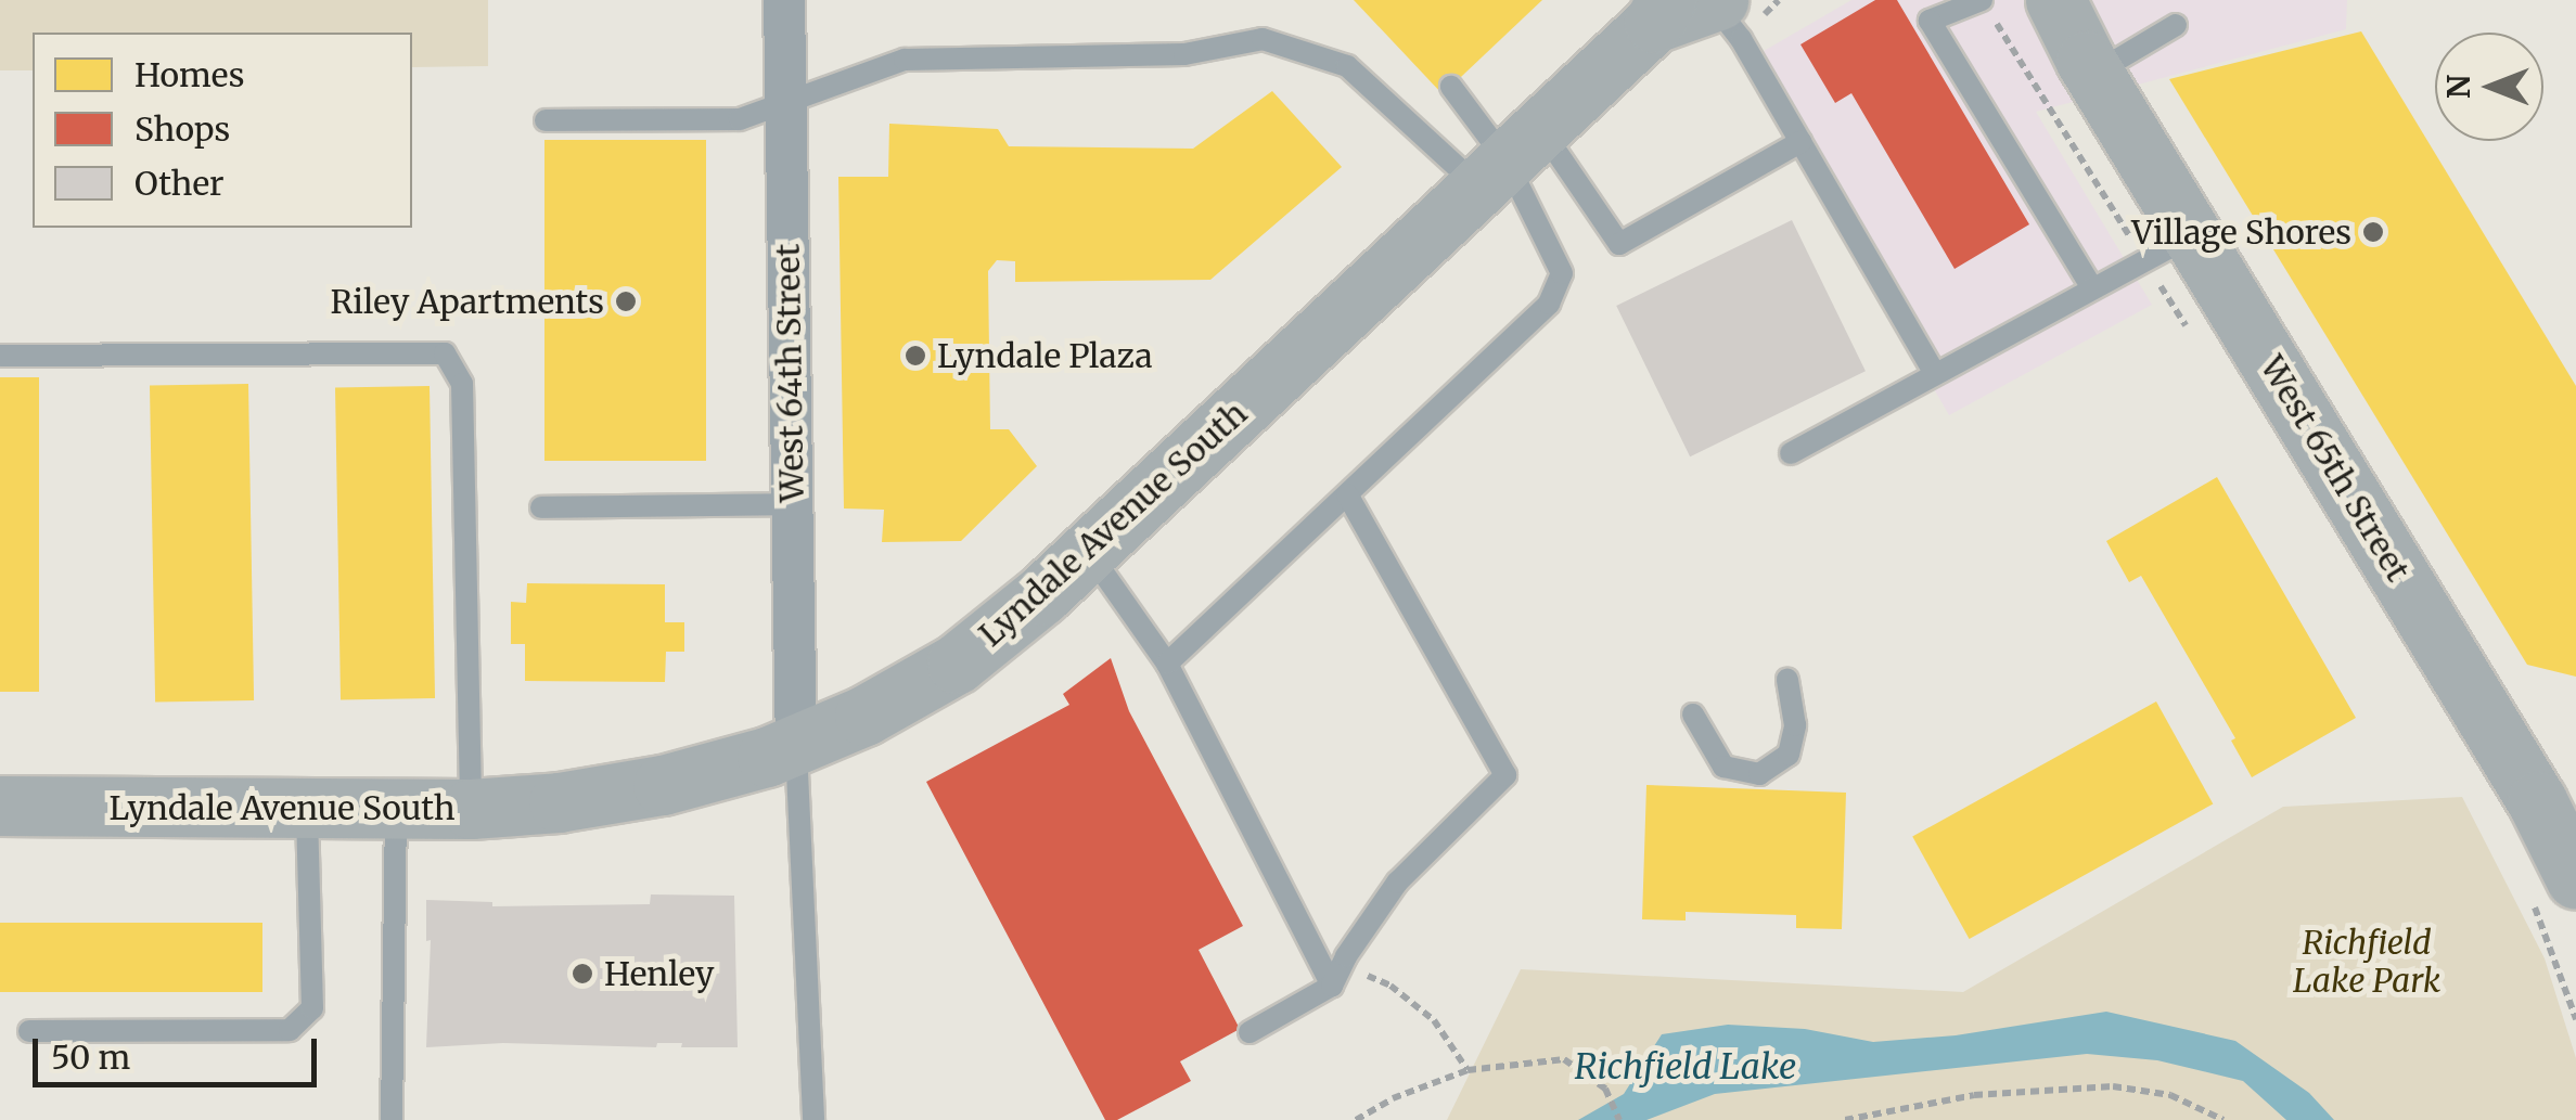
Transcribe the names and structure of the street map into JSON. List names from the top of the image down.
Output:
{
  "streets": {
    "main road": ["West 65th Street", "Lyndale Avenue South"],
    "street": ["West 64th Street"]
  },
  "crossings": [
    ["West 64th Street", "Lyndale Avenue South"]
  ],
  "water": ["Richfield Lake"],
  "parks": ["Richfield Lake Park"],
  "places": [
    "Village Shores",
    "Riley Apartments",
    "Lyndale Plaza",
    "Henley"
  ],
  "legend": ["Homes", "Shops", "Other"],
  "scale_bar": "50 m",
  "north": "left"
}
